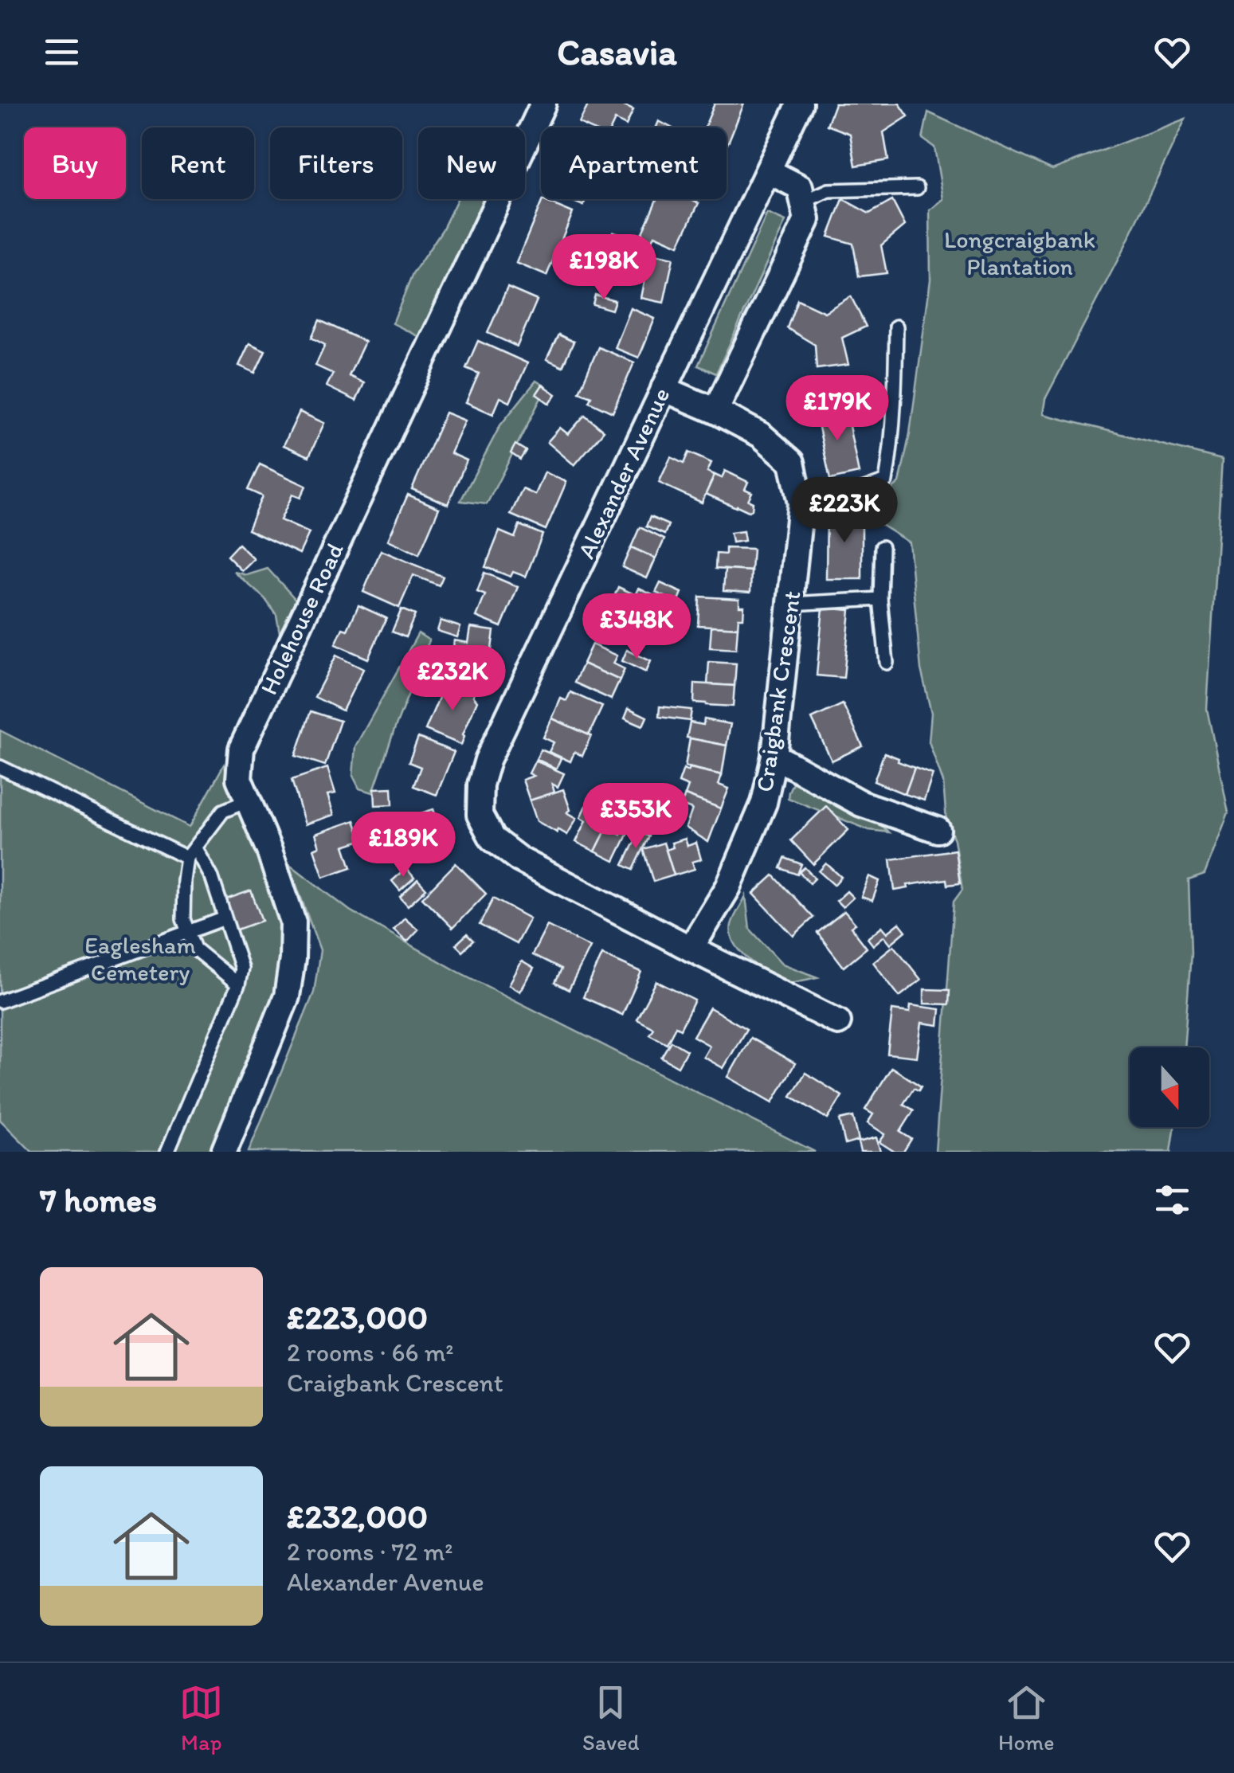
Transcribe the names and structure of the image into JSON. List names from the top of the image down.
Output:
{
  "streets": {
    "street": ["Alexander Avenue", "Holehouse Road", "Craigbank Crescent"]
  },
  "crossings": [
    ["Alexander Avenue", "Craigbank Crescent"]
  ],
  "parks": ["Longcraigbank Plantation", "Eaglesham Cemetery"],
  "north": "bottom",
  "page": {
    "header": "Casavia",
    "chip": [
      "Buy",
      "Rent",
      "Filters",
      "New",
      "Apartment"
    ],
    "price": [
      "£198K",
      "£179K",
      "£223K",
      "£348K",
      "£232K",
      "£353K",
      "£189K"
    ],
    "heading": "7 homes",
    "list": [
      {
        "name": "£223,000",
        "note": "2 rooms · 66 m² · Craigbank Crescent"
      },
      {
        "name": "£232,000",
        "note": "2 rooms · 72 m² · Alexander Avenue"
      }
    ],
    "tabs": ["Map", "Saved", "Home"]
  }
}
